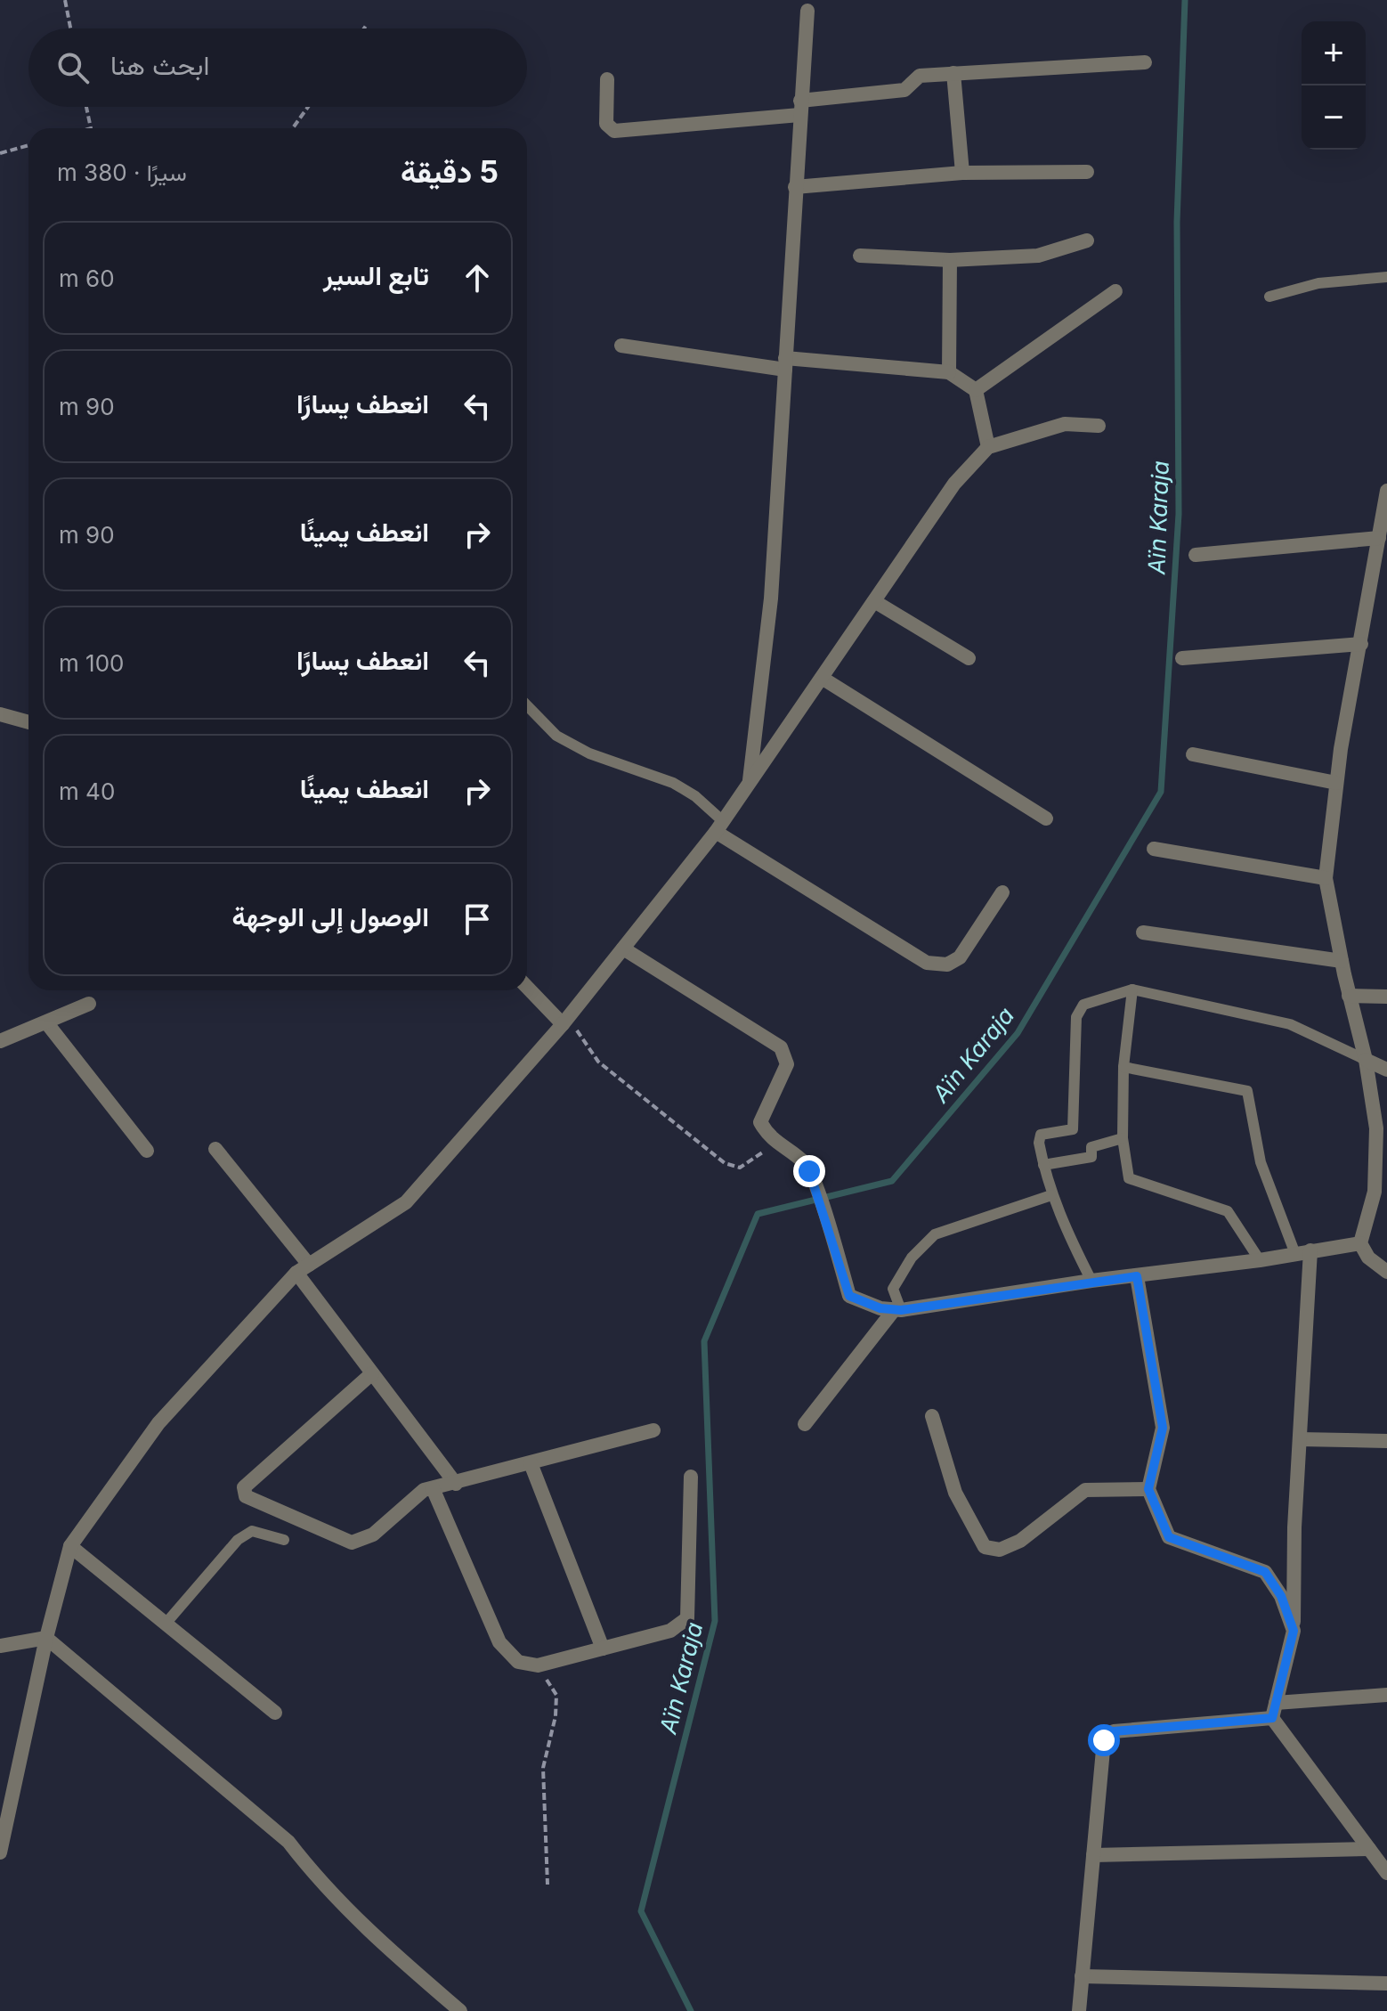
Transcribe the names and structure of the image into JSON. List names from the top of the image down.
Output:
{
  "water": ["Aïn Karaja"],
  "page": {
    "map_buttons": ["+", "−"],
    "search": "ابحث هنا",
    "heading": ["5 دقيقة", "سيرًا · 380 m"],
    "list": [
      ["تابع السير", "60 m"],
      ["انعطف يسارًا", "90 m"],
      ["انعطف يمينًا", "90 m"],
      ["انعطف يسارًا", "100 m"],
      ["انعطف يمينًا", "40 m"],
      "الوصول إلى الوجهة"
    ]
  }
}
